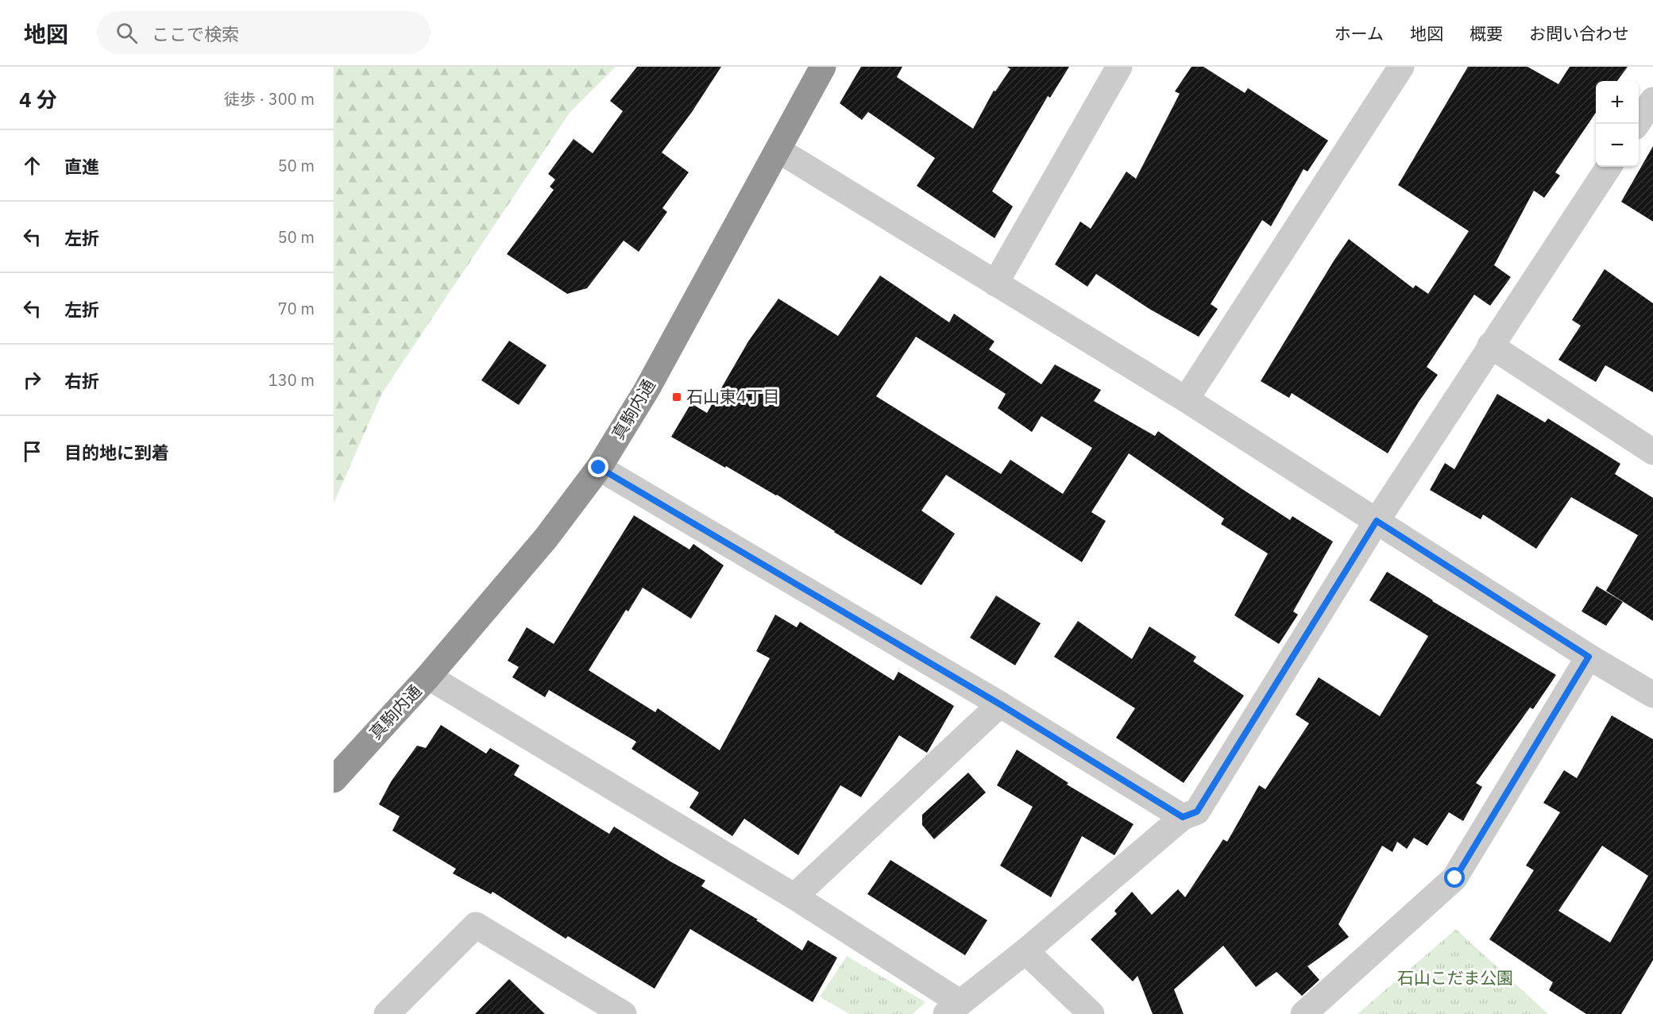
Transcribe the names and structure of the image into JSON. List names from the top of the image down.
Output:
{
  "streets": {
    "highway": ["真駒内通"]
  },
  "parks": ["石山こだま公園"],
  "places": {
    "transit": ["石山東4丁目"]
  },
  "page": {
    "header": "地図",
    "search": "ここで検索",
    "nav": [
      "ホーム",
      "地図",
      "概要",
      "お問い合わせ"
    ],
    "heading": ["4 分", "徒歩 · 300 m"],
    "map_buttons": ["+", "−"],
    "list": [
      ["直進", "50 m"],
      ["左折", "50 m"],
      ["左折", "70 m"],
      ["右折", "130 m"],
      "目的地に到着"
    ]
  }
}
